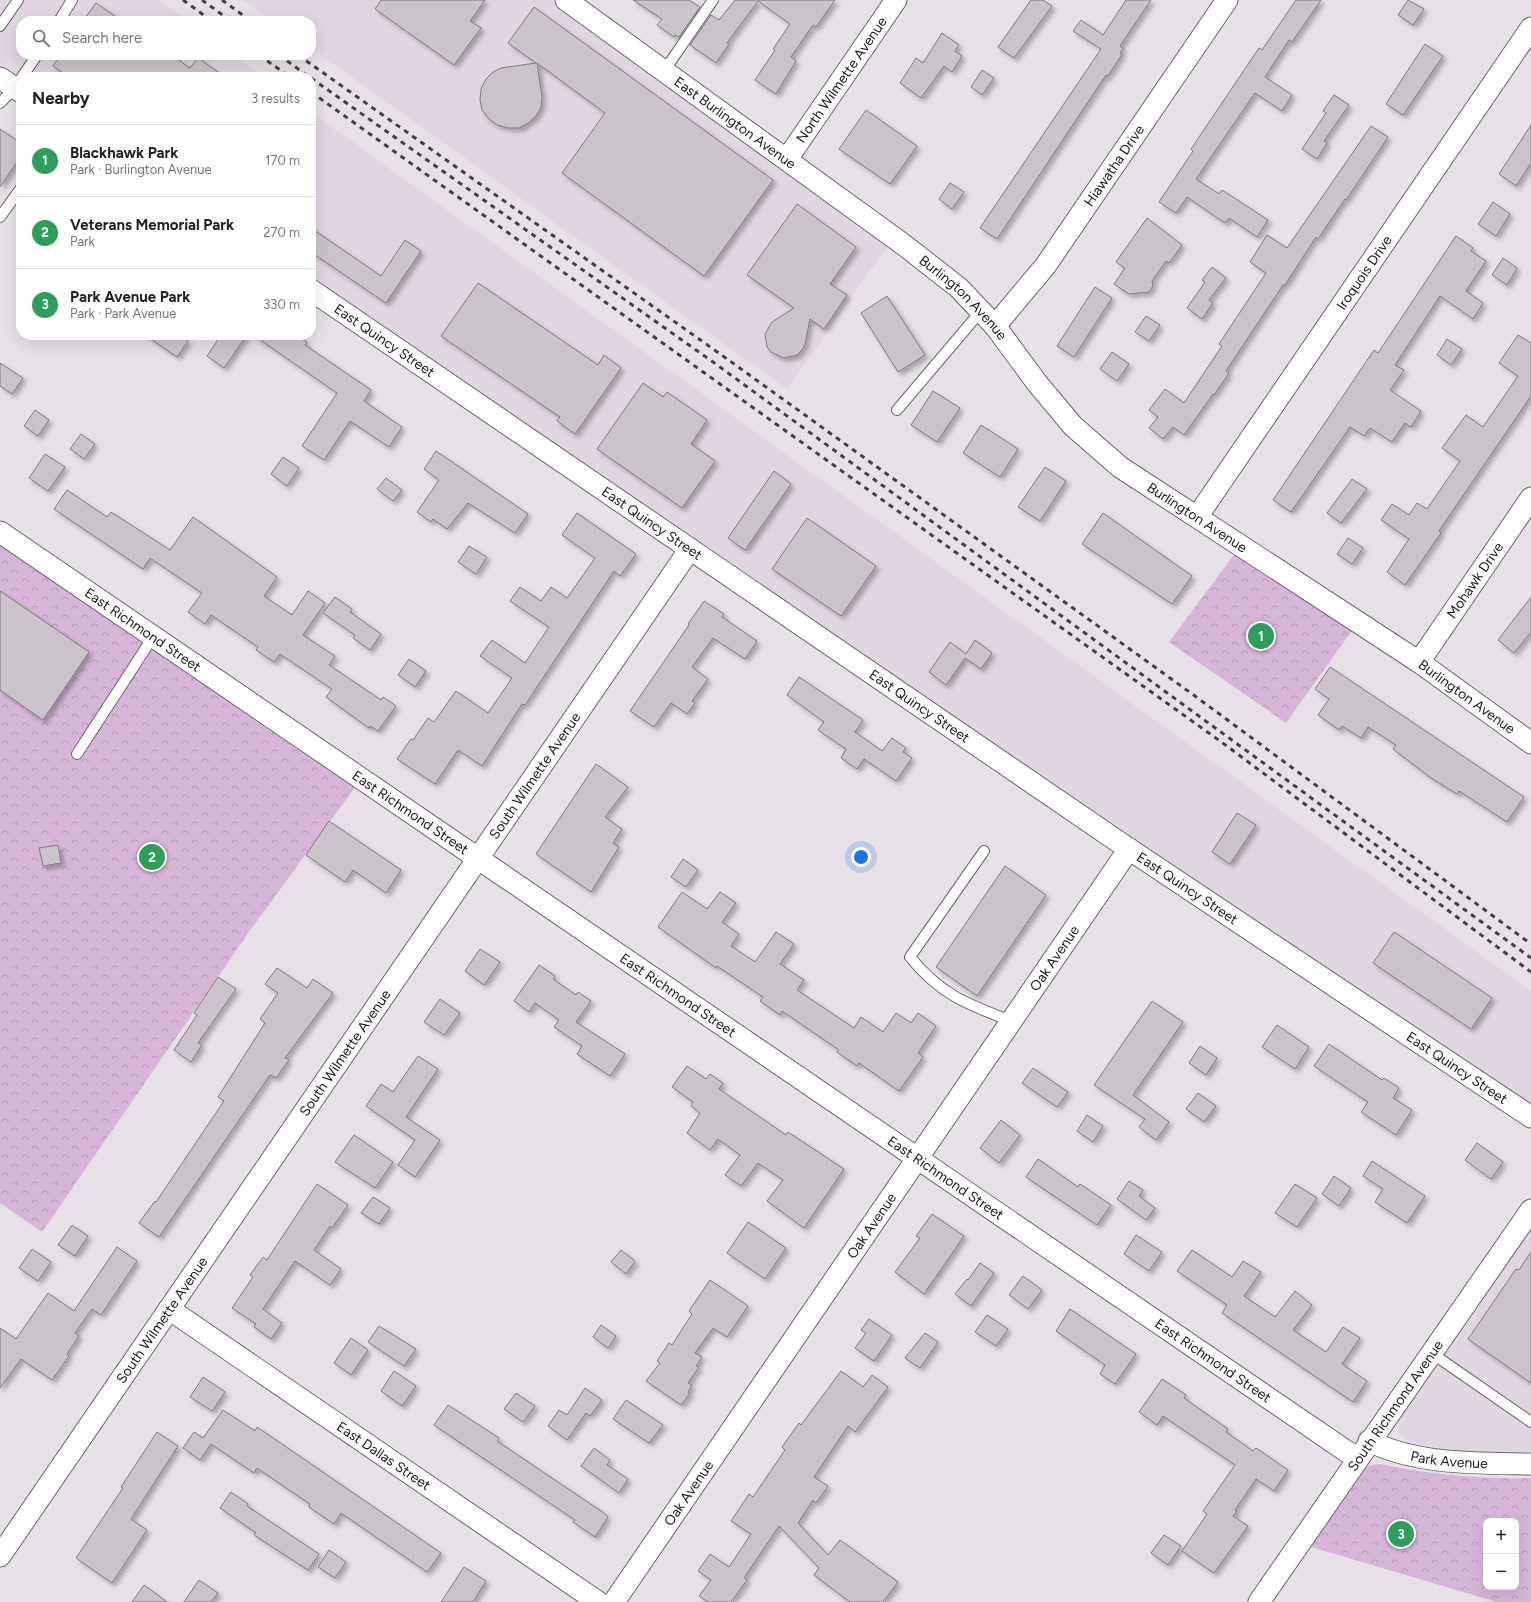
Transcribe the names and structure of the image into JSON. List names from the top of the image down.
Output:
{
  "streets": {
    "street": [
      "North Wilmette Avenue",
      "East Burlington Avenue",
      "Hiawatha Drive",
      "Iroquois Drive",
      "Burlington Avenue",
      "East Quincy Street",
      "Mohawk Drive",
      "East Richmond Street",
      "South Wilmette Avenue",
      "Oak Avenue",
      "South Richmond Avenue",
      "East Dallas Street",
      "Park Avenue"
    ]
  },
  "crossings": [
    ["North Wilmette Avenue", "East Burlington Avenue"],
    ["East Burlington Avenue", "Burlington Avenue"],
    ["Hiawatha Drive", "Burlington Avenue"],
    ["Iroquois Drive", "Burlington Avenue"],
    ["Burlington Avenue", "Mohawk Drive"],
    ["East Quincy Street", "South Wilmette Avenue"],
    ["East Quincy Street", "Oak Avenue"],
    ["East Richmond Street", "South Wilmette Avenue"],
    ["East Richmond Street", "Oak Avenue"],
    ["East Richmond Street", "South Richmond Avenue"],
    ["East Richmond Street", "Park Avenue"],
    ["South Wilmette Avenue", "East Dallas Street"],
    ["South Richmond Avenue", "Park Avenue"]
  ],
  "page": {
    "search": "Search here",
    "heading": ["Nearby", "3 results"],
    "list": [
      {
        "mark": "1",
        "name": "Blackhawk Park",
        "note": "Park · Burlington Avenue",
        "value": "170 m"
      },
      {
        "mark": "2",
        "name": "Veterans Memorial Park",
        "note": "Park",
        "value": "270 m"
      },
      {
        "mark": "3",
        "name": "Park Avenue Park",
        "note": "Park · Park Avenue",
        "value": "330 m"
      }
    ],
    "pins": ["1", "2", "3"],
    "map_buttons": ["+", "−"]
  }
}
